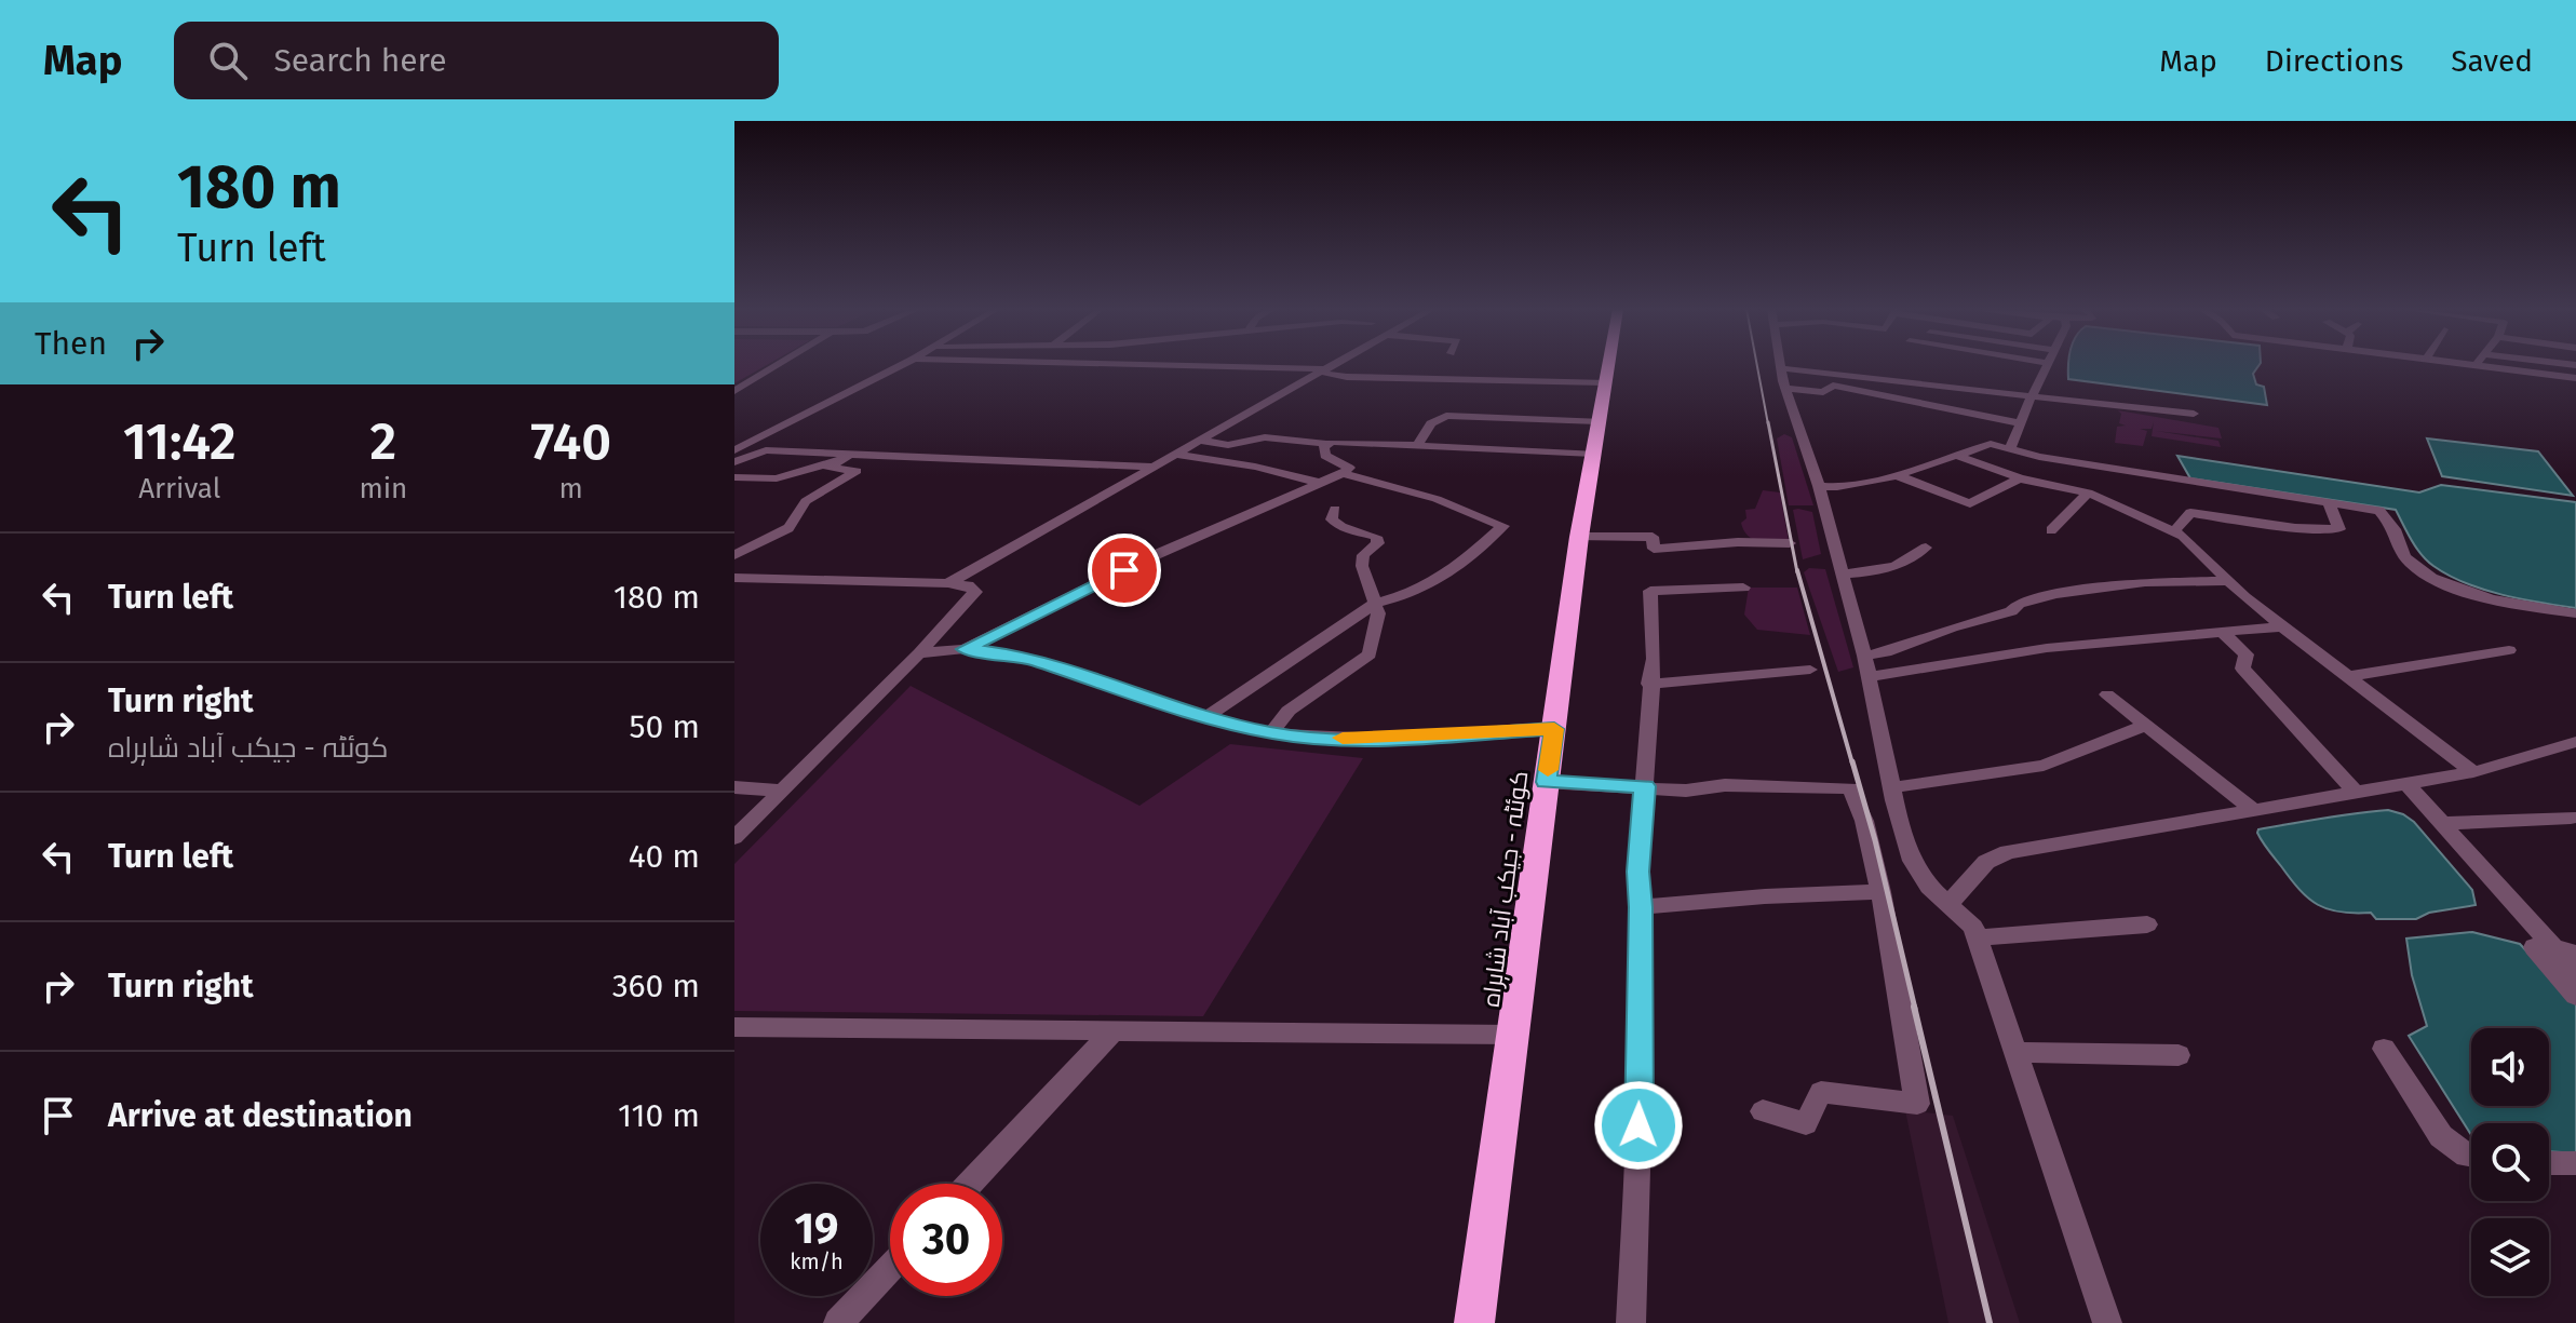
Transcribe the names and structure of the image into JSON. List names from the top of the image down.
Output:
{
  "streets": {
    "highway": ["کوئٹہ - جیکب آباد شاہراہ"]
  },
  "page": {
    "header": "Map",
    "search": "Search here",
    "nav": ["Map", "Directions", "Saved"],
    "turn": ["180 m", "Turn left"],
    "then": "Then",
    "eta": [
      "11:42",
      "Arrival",
      "2",
      "min",
      "740",
      "m"
    ],
    "list": [
      {
        "name": "Turn left",
        "value": "180 m"
      },
      {
        "name": "Turn right",
        "note": "کوئٹہ - جیکب آباد شاہراہ",
        "value": "50 m"
      },
      {
        "name": "Turn left",
        "value": "40 m"
      },
      {
        "name": "Turn right",
        "value": "360 m"
      },
      {
        "name": "Arrive at destination",
        "value": "110 m"
      }
    ],
    "speed": "19 km/h",
    "limit": "30"
  }
}
